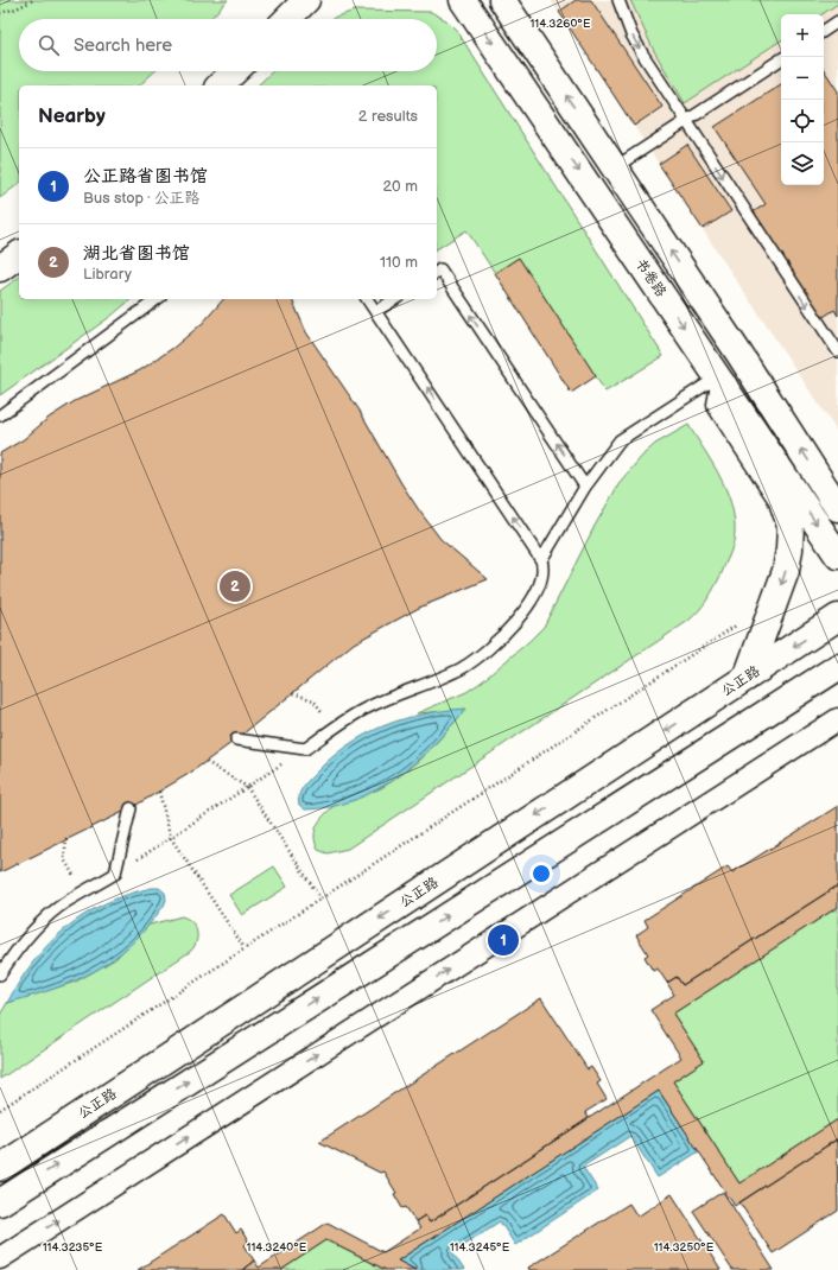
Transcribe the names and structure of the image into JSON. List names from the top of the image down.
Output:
{
  "streets": {
    "main road": ["书卷路", "公正路"]
  },
  "page": {
    "map_buttons": ["+", "−"],
    "search": "Search here",
    "heading": ["Nearby", "2 results"],
    "list": [
      {
        "mark": "1",
        "name": "公正路省图书馆",
        "note": "Bus stop · 公正路",
        "value": "20 m"
      },
      {
        "mark": "2",
        "name": "湖北省图书馆",
        "note": "Library",
        "value": "110 m"
      }
    ],
    "pins": ["2", "1"]
  },
  "coordinates": [
    "114.3260°E",
    "114.3235°E",
    "114.3240°E",
    "114.3245°E",
    "114.3250°E"
  ]
}
